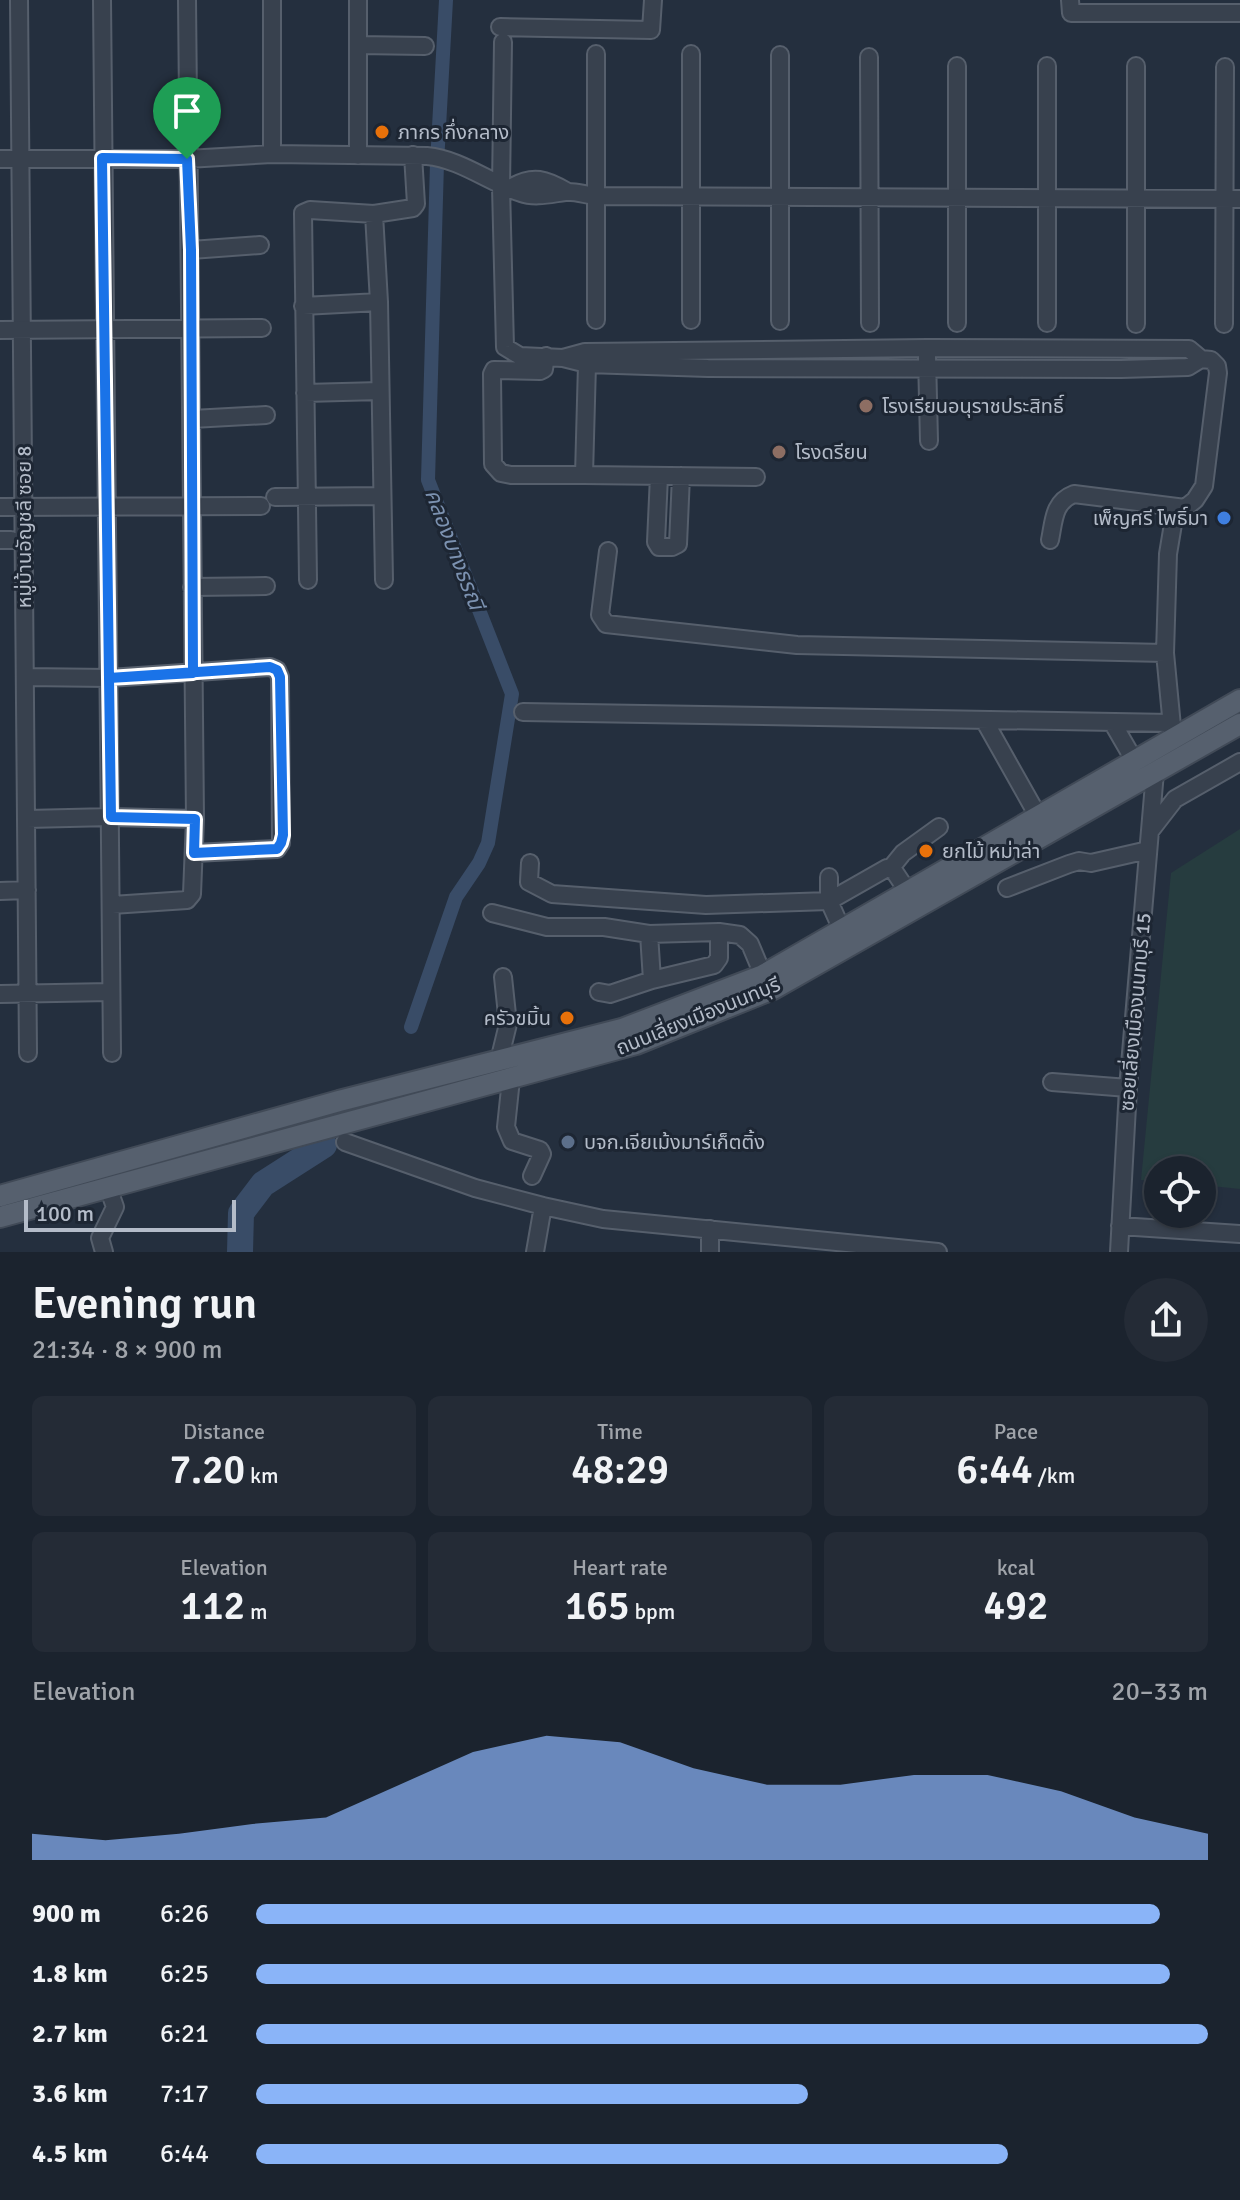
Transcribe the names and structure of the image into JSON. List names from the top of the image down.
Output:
{
  "streets": {
    "main road": ["ถนนเลี่ยงเมืองนนทบุรี"],
    "street": ["หมู่บ้านอัญชลี ซอย 8", "ซอยเลี่ยงเมืองนนทบุรี 15"]
  },
  "crossings": [
    ["ซอยเลี่ยงเมืองนนทบุรี 15", "ถนนเลี่ยงเมืองนนทบุรี"]
  ],
  "water": ["คลองบางธรณี"],
  "places": [
    "ภากร กึ่งกลาง",
    "โรงเรียนอนุราชประสิทธิ์",
    "โรงดรียน",
    "เพ็ญศรี โพธิ์มา",
    "ยกไม้ หม่าล่า",
    "ครัวขมิ้น",
    "บจก.เจียเม้งมาร์เก็ตติ้ง"
  ],
  "scale_bar": "100 m",
  "page": {
    "scale": "100 m",
    "heading": ["Evening run", "21:34 · 8 × 900 m"],
    "stats": [
      ["Distance", "7.20 km"],
      ["Time", "48:29"],
      ["Pace", "6:44 /km"],
      ["Elevation", "112 m"],
      ["Heart rate", "165 bpm"],
      ["kcal", "492"]
    ],
    "chart": ["Elevation", "20–33 m"],
    "list": [
      {
        "name": "900 m",
        "note": "6:26"
      },
      {
        "name": "1.8 km",
        "note": "6:25"
      },
      {
        "name": "2.7 km",
        "note": "6:21"
      },
      {
        "name": "3.6 km",
        "note": "7:17"
      },
      {
        "name": "4.5 km",
        "note": "6:44"
      }
    ]
  }
}
